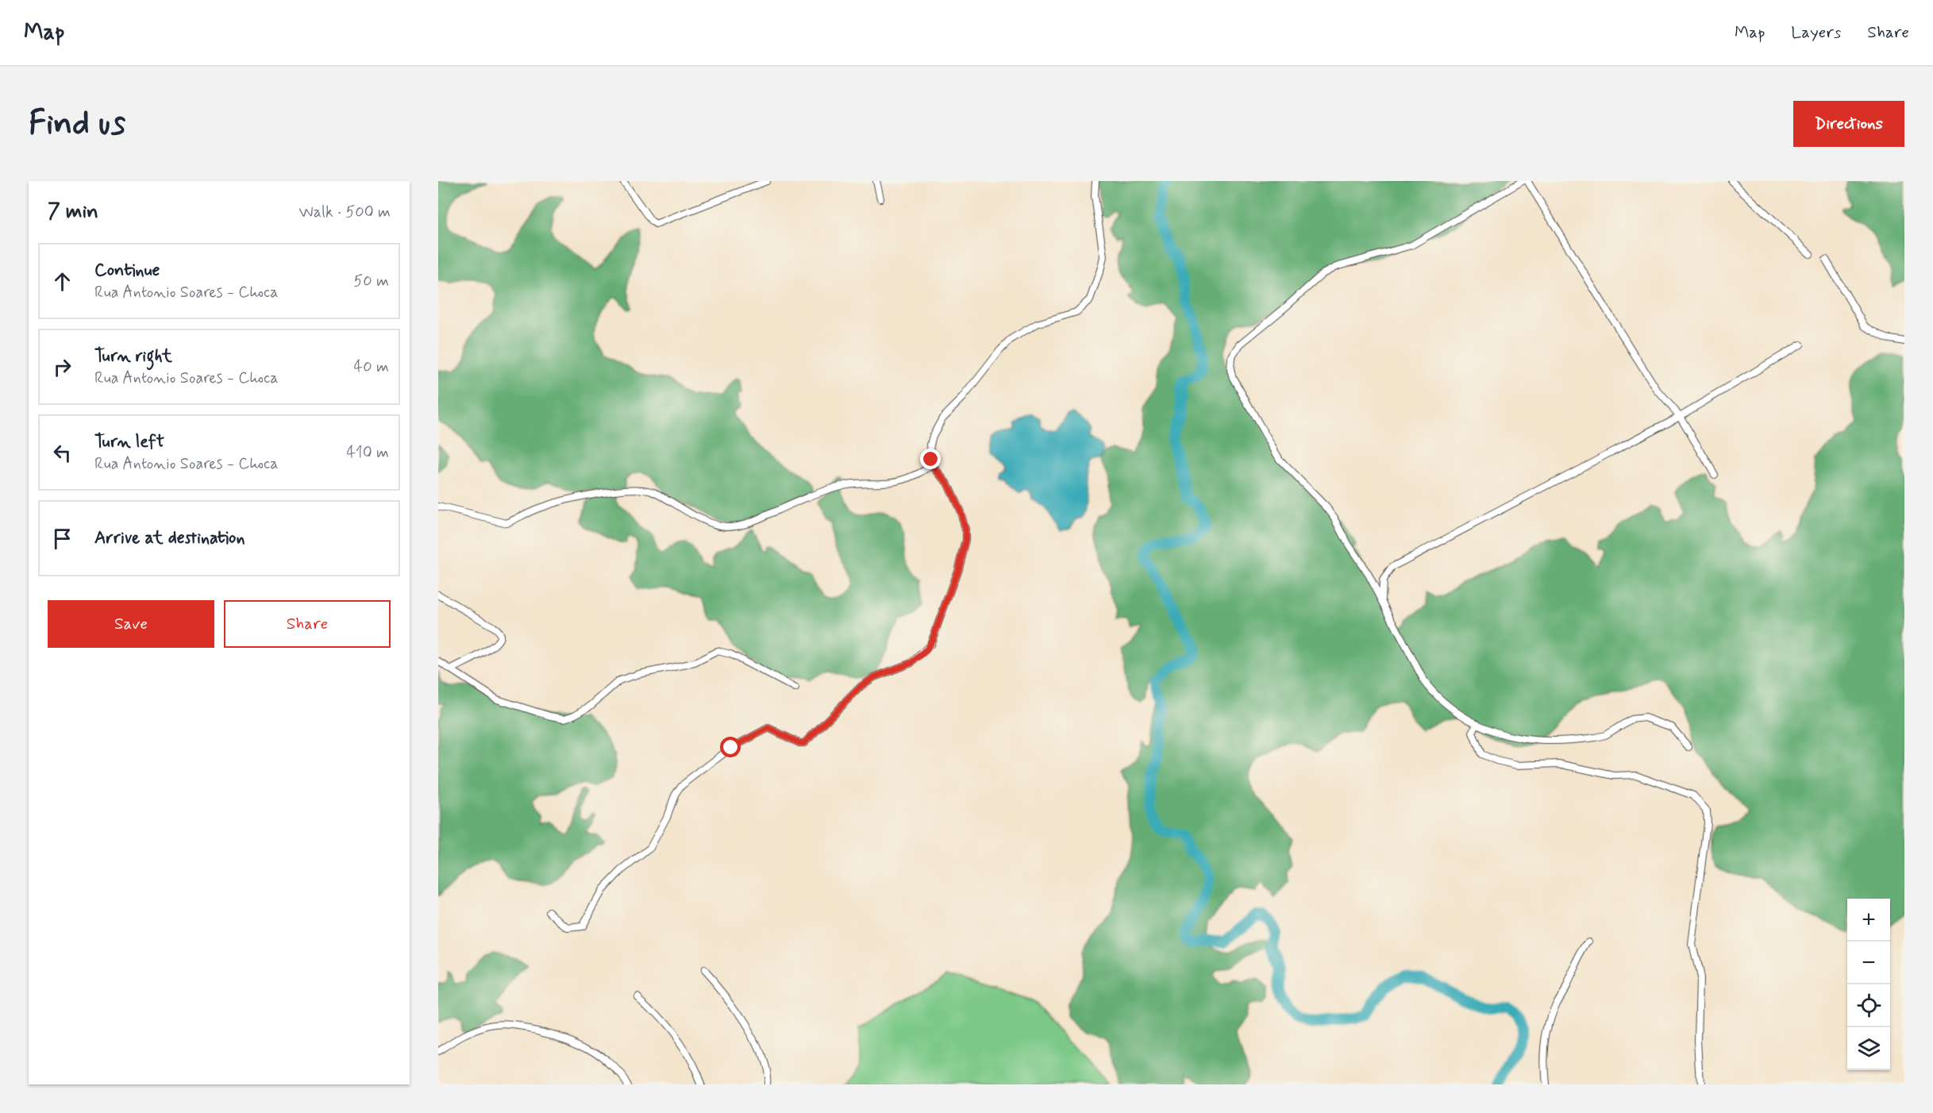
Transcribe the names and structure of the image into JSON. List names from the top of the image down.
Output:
{
  "page": {
    "header": "Map",
    "nav": ["Map", "Layers", "Share"],
    "buttons": [
      "Directions",
      ["Save", "Share"]
    ],
    "title": "Find us",
    "heading": ["7 min", "Walk · 500 m"],
    "list": [
      ["Continue", "Rua Antonio Soares - Choca", "50 m"],
      ["Turn right", "Rua Antonio Soares - Choca", "40 m"],
      ["Turn left", "Rua Antonio Soares - Choca", "410 m"],
      "Arrive at destination"
    ],
    "map_buttons": ["+", "−"]
  }
}
